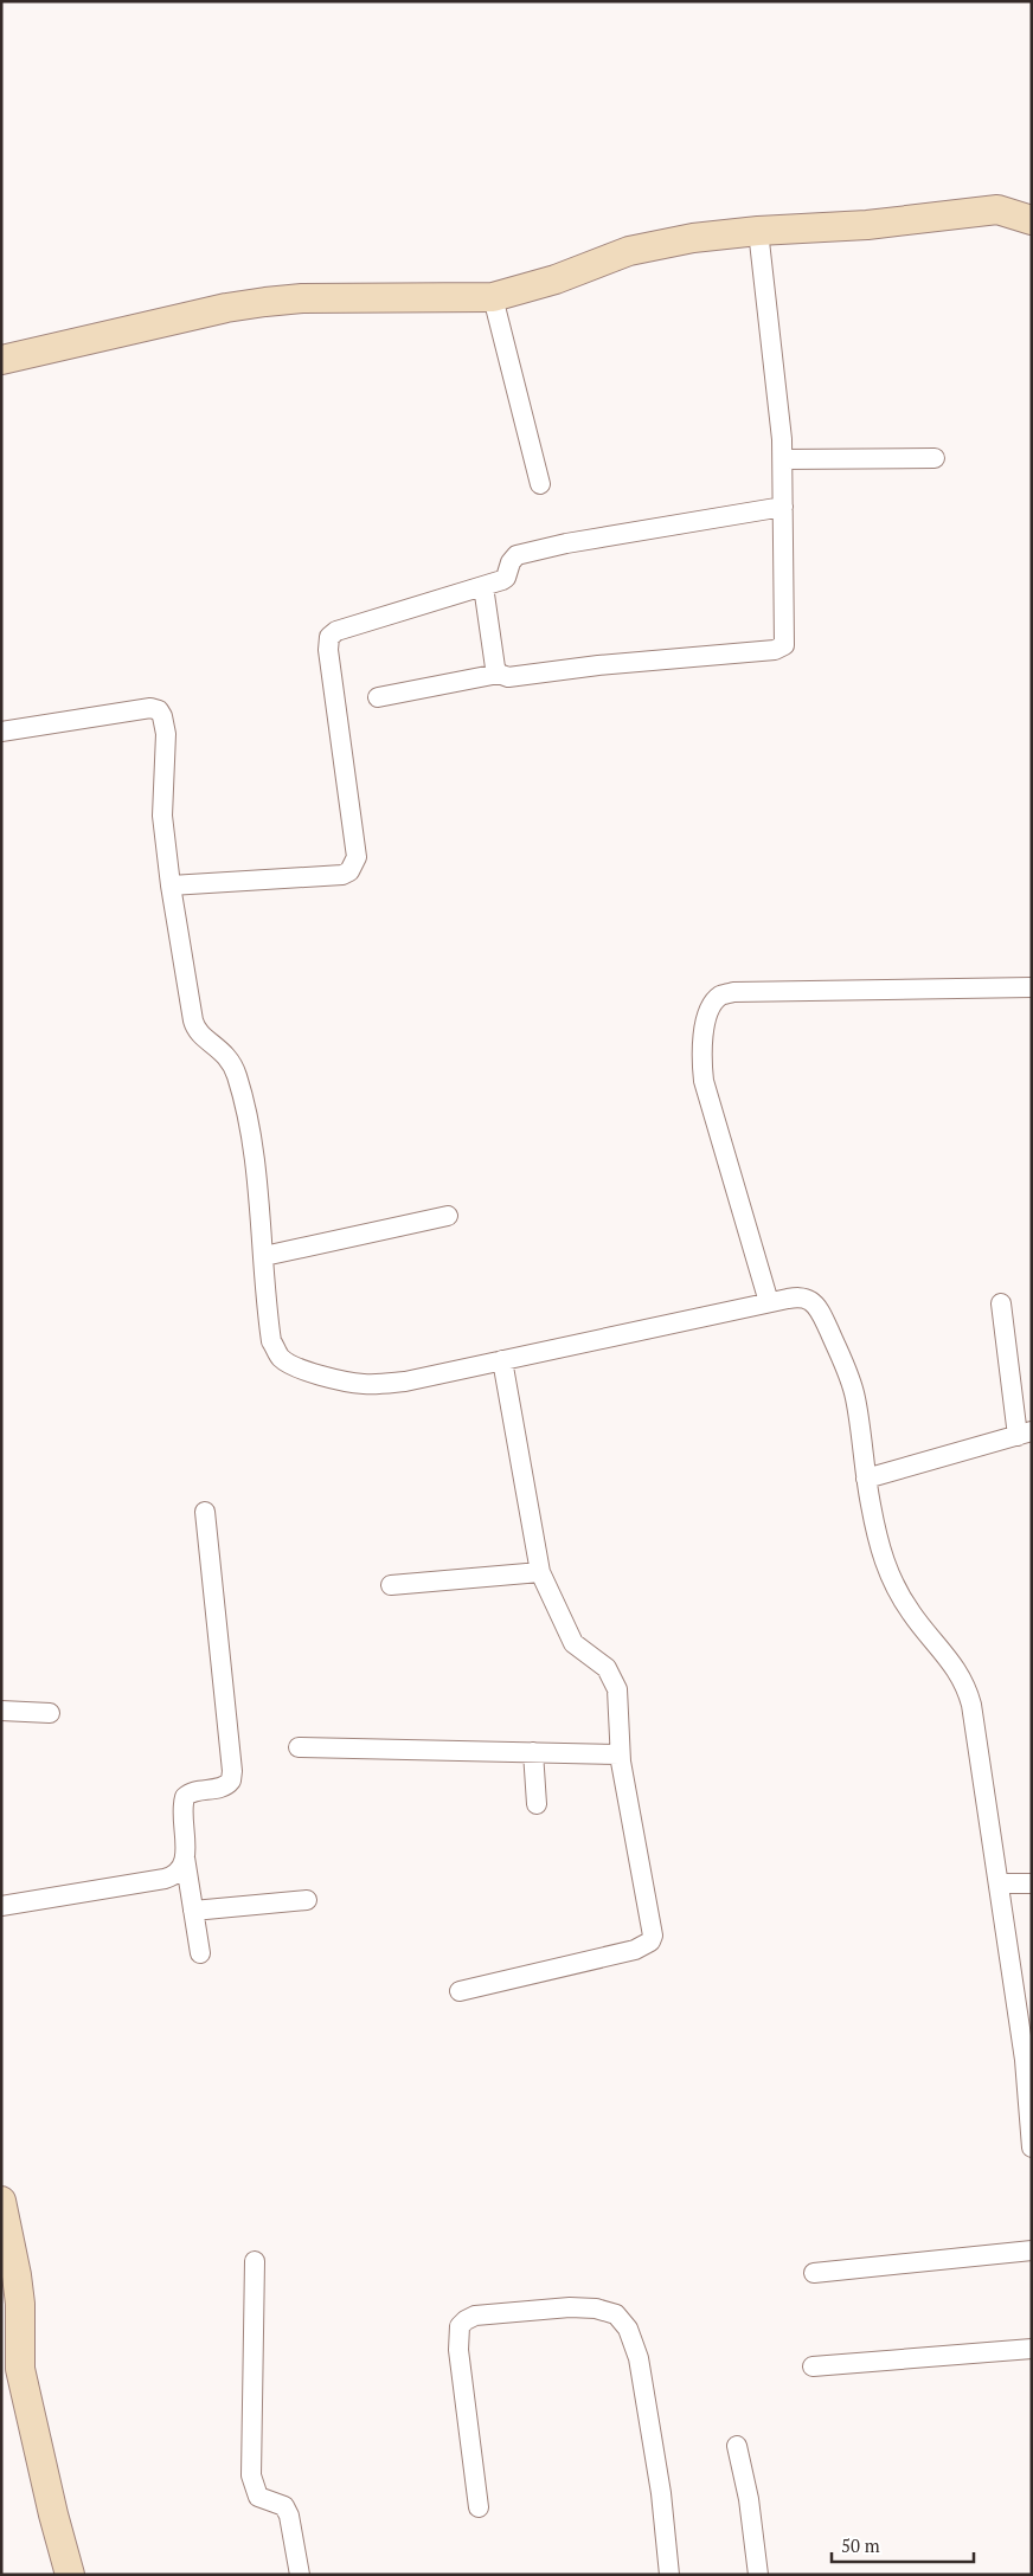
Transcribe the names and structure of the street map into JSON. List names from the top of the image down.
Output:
{
  "scale_bar": "50 m"
}
